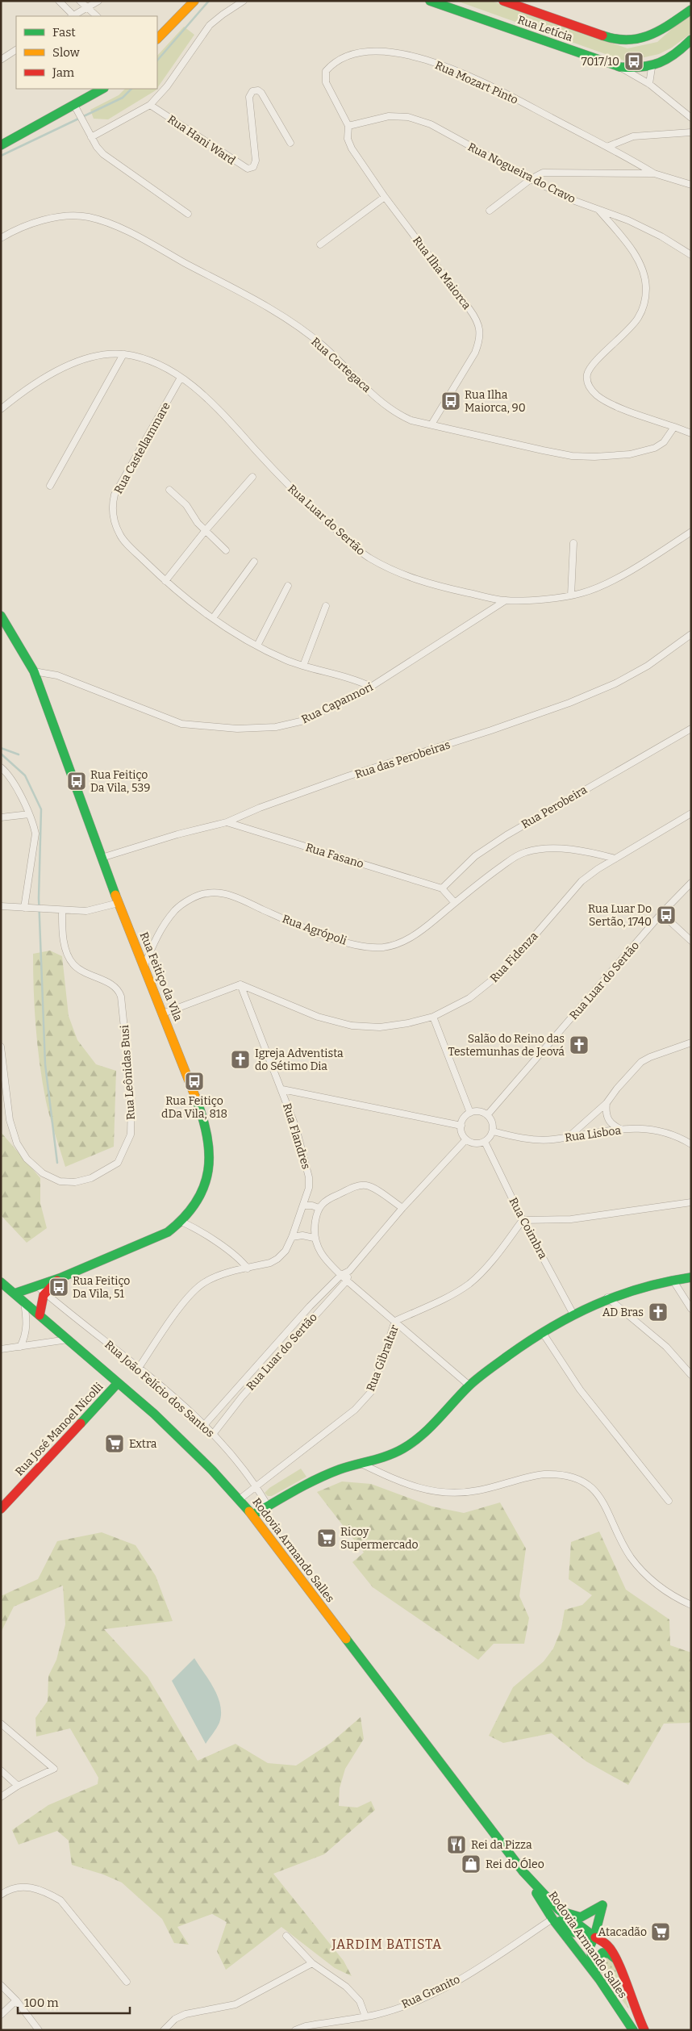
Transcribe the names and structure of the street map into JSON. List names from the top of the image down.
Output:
{
  "streets": {
    "street": [
      "Rua Letícia",
      "Rua Mozart Pinto",
      "Rua Hani Ward",
      "Rua Nogueira do Cravo",
      "Rua Ilha Maiorca",
      "Rua Cortegaca",
      "Rua Castellammare",
      "Rua Luar do Sertão",
      "Rua Capannori",
      "Rua das Perobeiras",
      "Rua Perobeira",
      "Rua Fasano",
      "Rua Agrópoli",
      "Rua Fidenza",
      "Rua Feitiço da Vila",
      "Rua Leônidas Busi",
      "Rua Lisboa",
      "Rua Flandres",
      "Rua Coimbra",
      "Rua Gibraltar",
      "Rua João Felício dos Santos",
      "Rua José Manoel Nicolli",
      "Rodovia Armando Salles",
      "Rua Granito"
    ]
  },
  "crossings": [
    ["Rua Mozart Pinto", "Rua Nogueira do Cravo"],
    ["Rua Mozart Pinto", "Rua Ilha Maiorca"],
    ["Rua Nogueira do Cravo", "Rua Ilha Maiorca"],
    ["Rua Ilha Maiorca", "Rua Cortegaca"],
    ["Rua Castellammare", "Rua Luar do Sertão"],
    ["Rua Castellammare", "Rua Capannori"],
    ["Rua Luar do Sertão", "Rua Capannori"],
    ["Rua Luar do Sertão", "Rua Lisboa"],
    ["Rua Luar do Sertão", "Rua Coimbra"],
    ["Rua Luar do Sertão", "Rua João Felício dos Santos"],
    ["Rua Capannori", "Rua Feitiço da Vila"],
    ["Rua das Perobeiras", "Rua Fasano"],
    ["Rua das Perobeiras", "Rua Feitiço da Vila"],
    ["Rua Perobeira", "Rua Fasano"],
    ["Rua Agrópoli", "Rua Fidenza"],
    ["Rua Agrópoli", "Rua Feitiço da Vila"],
    ["Rua Fidenza", "Rua Flandres"],
    ["Rua Feitiço da Vila", "Rua João Felício dos Santos"],
    ["Rua Feitiço da Vila", "Rodovia Armando Salles"],
    ["Rua Lisboa", "Rua Coimbra"],
    ["Rua Flandres", "Rua João Felício dos Santos"],
    ["Rua Coimbra", "Rua Gibraltar"],
    ["Rua Gibraltar", "Rua João Felício dos Santos"],
    ["Rua Gibraltar", "Rodovia Armando Salles"],
    ["Rua José Manoel Nicolli", "Rodovia Armando Salles"],
    ["Rodovia Armando Salles", "Rua Granito"]
  ],
  "districts": ["JARDIM BATISTA"],
  "places": {
    "bus stop": [
      "7017/10",
      "Rua Ilha Maiorca, 90",
      "Rua Feitiço Da Vila, 539",
      "Rua Luar Do Sertão, 1740",
      "Rua Feitiço dDa Vila, 818",
      "Rua Feitiço Da Vila, 51"
    ],
    "church": ["Salão do Reino das Testemunhas de Jeová", "Igreja Adventista do Sétimo Dia", "AD Bras"],
    "supermarket": ["Extra", "Ricoy Supermercado", "Atacadão"],
    "restaurant": ["Rei da Pizza"],
    "shop": ["Rei do Óleo"]
  },
  "legend": ["Fast", "Slow", "Jam"],
  "scale_bar": "100 m"
}
